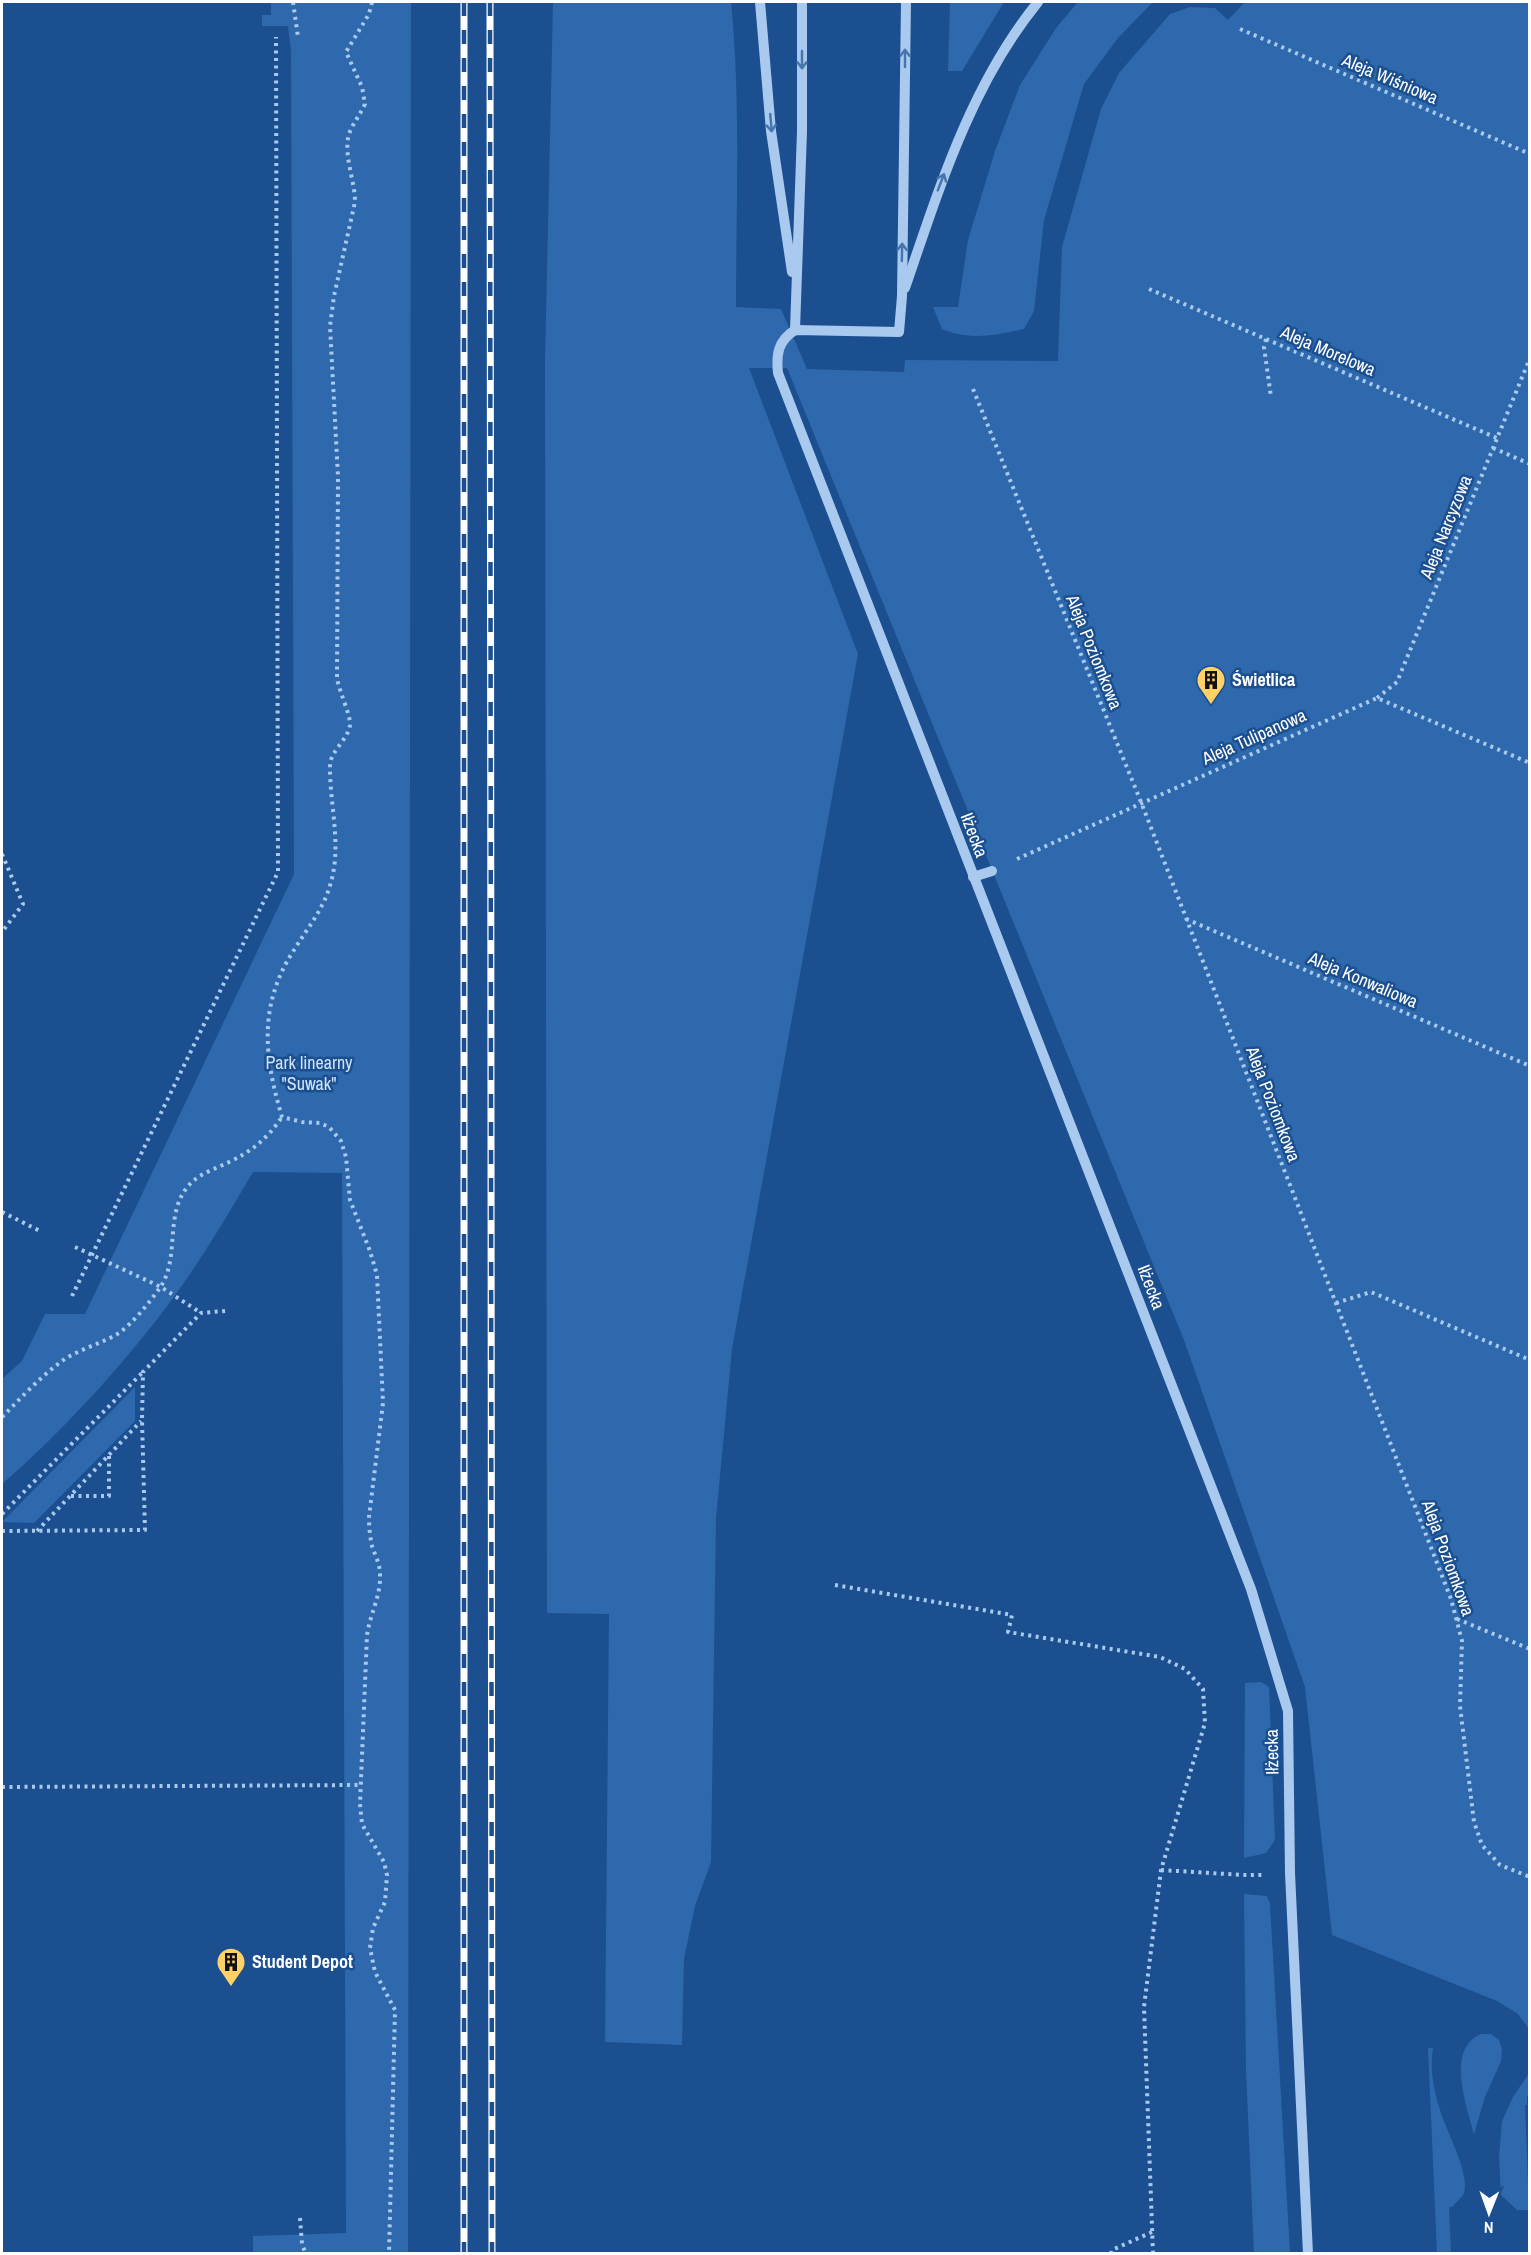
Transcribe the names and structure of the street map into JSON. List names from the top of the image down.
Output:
{
  "streets": {
    "street": ["Iłżecka"],
    "path": [
      "Aleja Wiśniowa",
      "Aleja Morelowa",
      "Aleja Narcyzowa",
      "Aleja Poziomkowa",
      "Aleja Tulipanowa",
      "Aleja Konwaliowa"
    ]
  },
  "crossings": [
    ["Aleja Morelowa", "Aleja Narcyzowa"],
    ["Aleja Narcyzowa", "Aleja Tulipanowa"],
    ["Aleja Poziomkowa", "Aleja Tulipanowa"],
    ["Aleja Poziomkowa", "Aleja Konwaliowa"]
  ],
  "parks": ["Park linearny \"Suwak\""],
  "places": {
    "building": ["Świetlica", "Student Depot"]
  },
  "north": "bottom"
}
